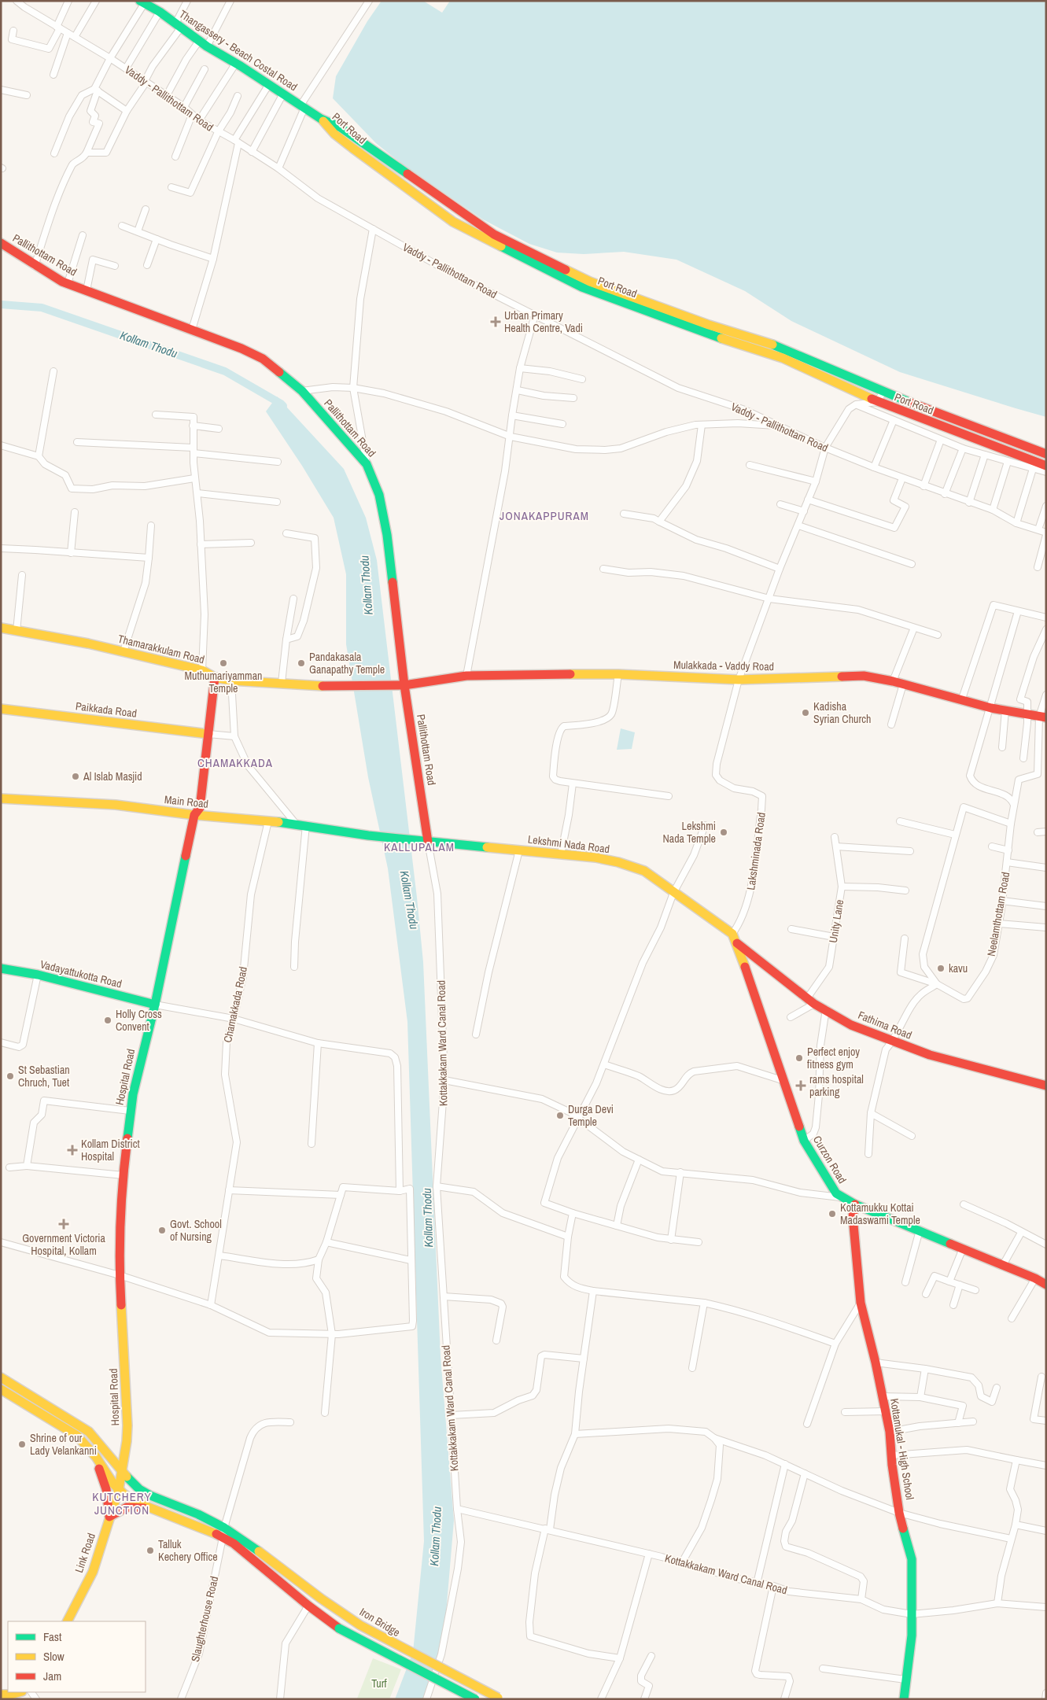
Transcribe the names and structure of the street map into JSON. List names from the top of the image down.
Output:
{
  "streets": {
    "main road": [
      "Thangassery - Beach Costal Road",
      "Port Road",
      "Pallithottam Road",
      "Thamarakkulam Road",
      "Mulakkada - Vaddy Road",
      "Paikkada Road",
      "Main Road",
      "Lekshmi Nada Road",
      "Vadayattukotta Road",
      "Fathima Road",
      "Hospital Road",
      "Curzon Road",
      "Kottamukal - High School",
      "Link Road",
      "Iron Bridge"
    ],
    "street": [
      "Vaddy - Pallithottam Road",
      "Lakshminada Road",
      "Neelamthottam Road",
      "Unity Lane",
      "Chamakkada Road",
      "Kottakkakam Ward Canal Road",
      "Slaughterhouse Road"
    ]
  },
  "crossings": [
    ["Thangassery - Beach Costal Road", "Port Road"],
    ["Pallithottam Road", "Thamarakkulam Road"],
    ["Pallithottam Road", "Mulakkada - Vaddy Road"],
    ["Pallithottam Road", "Lekshmi Nada Road"],
    ["Pallithottam Road", "Kottakkakam Ward Canal Road"],
    ["Thamarakkulam Road", "Mulakkada - Vaddy Road"],
    ["Thamarakkulam Road", "Hospital Road"],
    ["Mulakkada - Vaddy Road", "Lakshminada Road"],
    ["Mulakkada - Vaddy Road", "Neelamthottam Road"],
    ["Paikkada Road", "Hospital Road"],
    ["Main Road", "Lekshmi Nada Road"],
    ["Main Road", "Chamakkada Road"],
    ["Main Road", "Hospital Road"],
    ["Lekshmi Nada Road", "Lakshminada Road"],
    ["Lekshmi Nada Road", "Fathima Road"],
    ["Lekshmi Nada Road", "Kottakkakam Ward Canal Road"],
    ["Lekshmi Nada Road", "Curzon Road"],
    ["Unity Lane", "Fathima Road"],
    ["Vadayattukotta Road", "Hospital Road"],
    ["Fathima Road", "Curzon Road"],
    ["Kottakkakam Ward Canal Road", "Kottamukal - High School"],
    ["Hospital Road", "Link Road"],
    ["Curzon Road", "Kottamukal - High School"],
    ["Slaughterhouse Road", "Iron Bridge"]
  ],
  "districts": [
    "JONAKAPPURAM",
    "CHAMAKKADA",
    "KALLUPALAM",
    "KUTCHERY JUNCTION"
  ],
  "water": ["Kollam Thodu"],
  "parks": ["Turf"],
  "places": {
    "health": [
      "Urban Primary Health Centre, Vadi",
      "rams hospital parking",
      "Kollam District Hospital",
      "Government Victoria Hospital, Kollam"
    ],
    "other": [
      "Muthumariyamman Temple",
      "Pandakasala Ganapathy Temple",
      "Kadisha Syrian Church",
      "Al Islab Masjid",
      "Lekshmi Nada Temple",
      "kavu",
      "Holly Cross Convent",
      "Perfect enjoy fitness gym",
      "St Sebastian Chruch, Tuet",
      "Durga Devi Temple",
      "Kottamukku Kottai Madaswami Temple",
      "Govt. School of Nursing",
      "Shrine of our Lady Velankanni",
      "Talluk Kechery Office"
    ]
  },
  "legend": ["Fast", "Slow", "Jam"]
}
